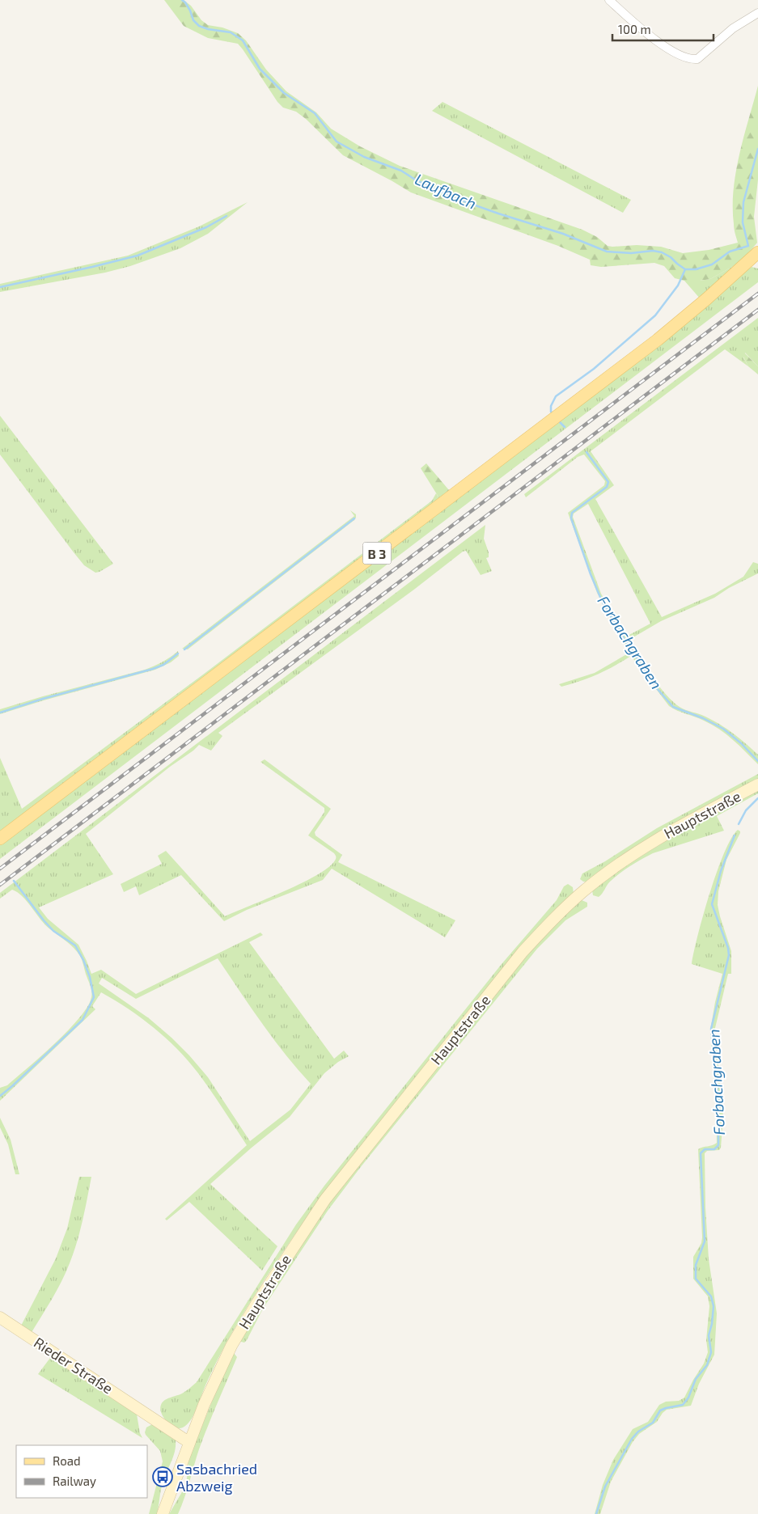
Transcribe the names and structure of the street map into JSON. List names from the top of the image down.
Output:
{
  "streets": {
    "main road": ["B 3"],
    "street": ["Hauptstraße", "Rieder Straße"]
  },
  "crossings": [
    ["Hauptstraße", "Rieder Straße"]
  ],
  "water": ["Laufbach", "Forbachgraben"],
  "places": {
    "bus stop": ["Sasbachried Abzweig"]
  },
  "legend": ["Road", "Railway"],
  "scale_bar": "100 m"
}
